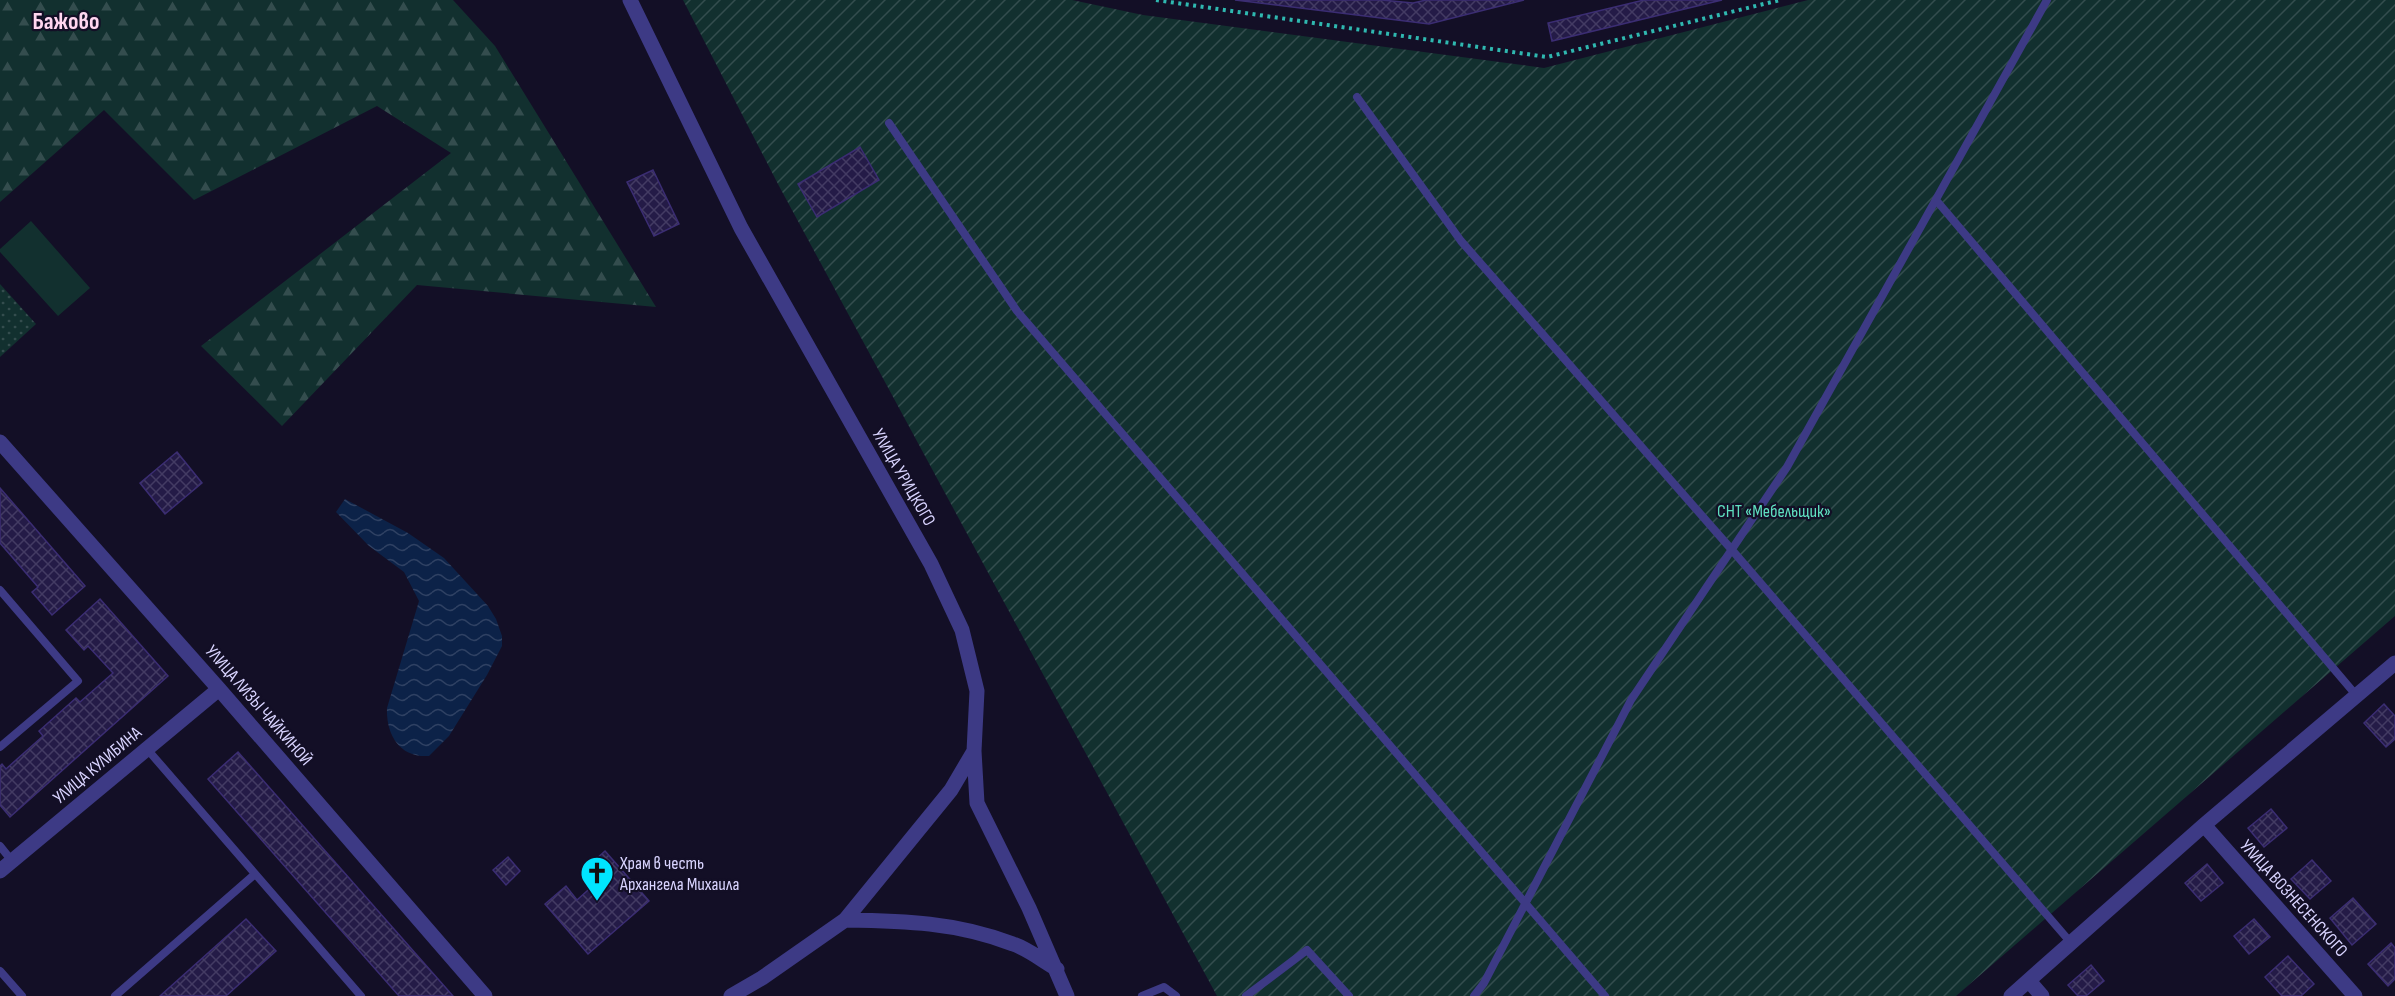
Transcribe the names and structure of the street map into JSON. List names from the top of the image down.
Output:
{
  "streets": {
    "street": [
      "УЛИЦА УРИЦКОГО",
      "УЛИЦА ЛИЗЫ ЧАЙКИНОЙ",
      "УЛИЦА КУЛИБИНА",
      "УЛИЦА ВОЗНЕСЕНСКОГО"
    ]
  },
  "crossings": [
    ["УЛИЦА ЛИЗЫ ЧАЙКИНОЙ", "УЛИЦА КУЛИБИНА"]
  ],
  "districts": ["Бажово"],
  "parks": ["СНТ «Мебельщик»"],
  "places": {
    "church": ["Храм в честь Архангела Михаила"]
  }
}
